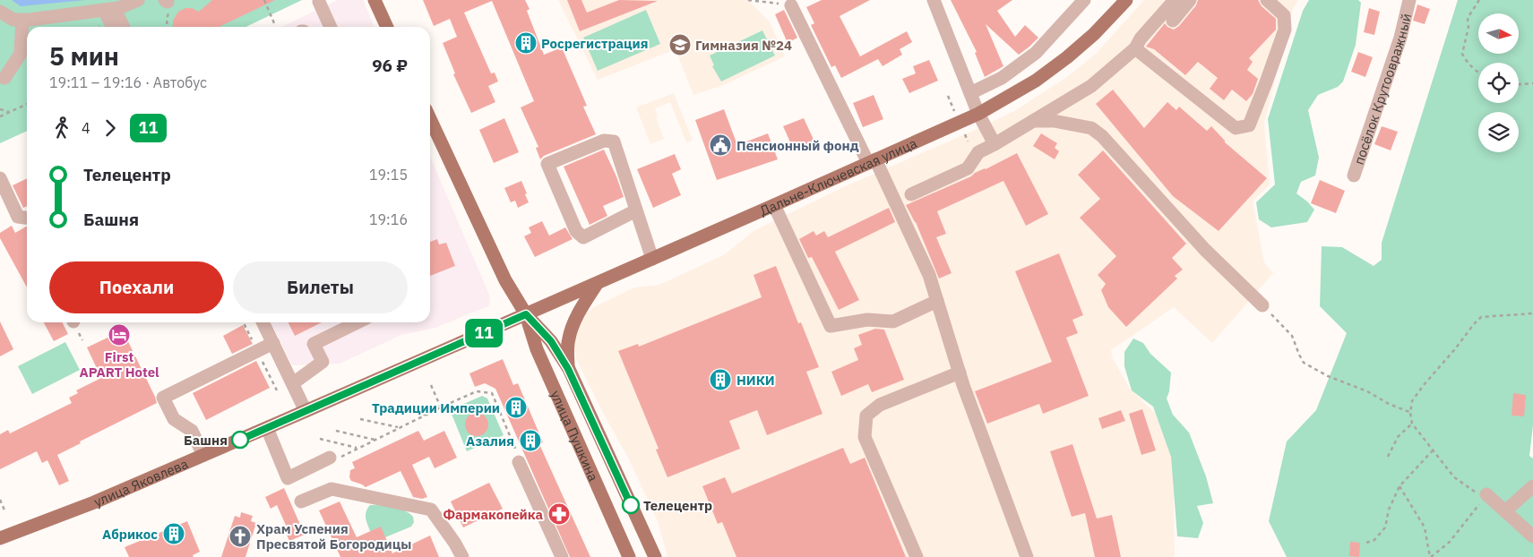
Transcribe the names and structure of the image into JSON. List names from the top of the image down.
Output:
{
  "streets": {
    "main road": ["Дальне-Ключевская улица", "улица Пушкина", "улица Яковлева"],
    "street": ["посёлок Крутоовражный"]
  },
  "crossings": [
    ["Дальне-Ключевская улица", "улица Пушкина"],
    ["Дальне-Ключевская улица", "улица Яковлева"],
    ["улица Пушкина", "улица Яковлева"]
  ],
  "places": {
    "building": [
      "Росрегистрация",
      "НИКИ",
      "Традиции Империи",
      "Азалия",
      "Абрикос"
    ],
    "school or university": ["Гимназия №24"],
    "public building": ["Пенсионный фонд"],
    "hotel": ["First APART Hotel"],
    "other": ["Башня", "Телецентр"],
    "pharmacy": ["Фармакопейка"],
    "church": ["Храм Успения Пресвятой Богородицы"]
  },
  "lines": ["bus line 11"],
  "north": "right",
  "page": {
    "on_map": "11",
    "heading": ["5 мин", "19:11 – 19:16 · Автобус", "96 ₽"],
    "legs": ["4", "11"],
    "list": [
      {
        "name": "Телецентр",
        "value": "19:15"
      },
      {
        "name": "Башня",
        "value": "19:16"
      }
    ],
    "buttons": ["Поехали", "Билеты"]
  }
}
